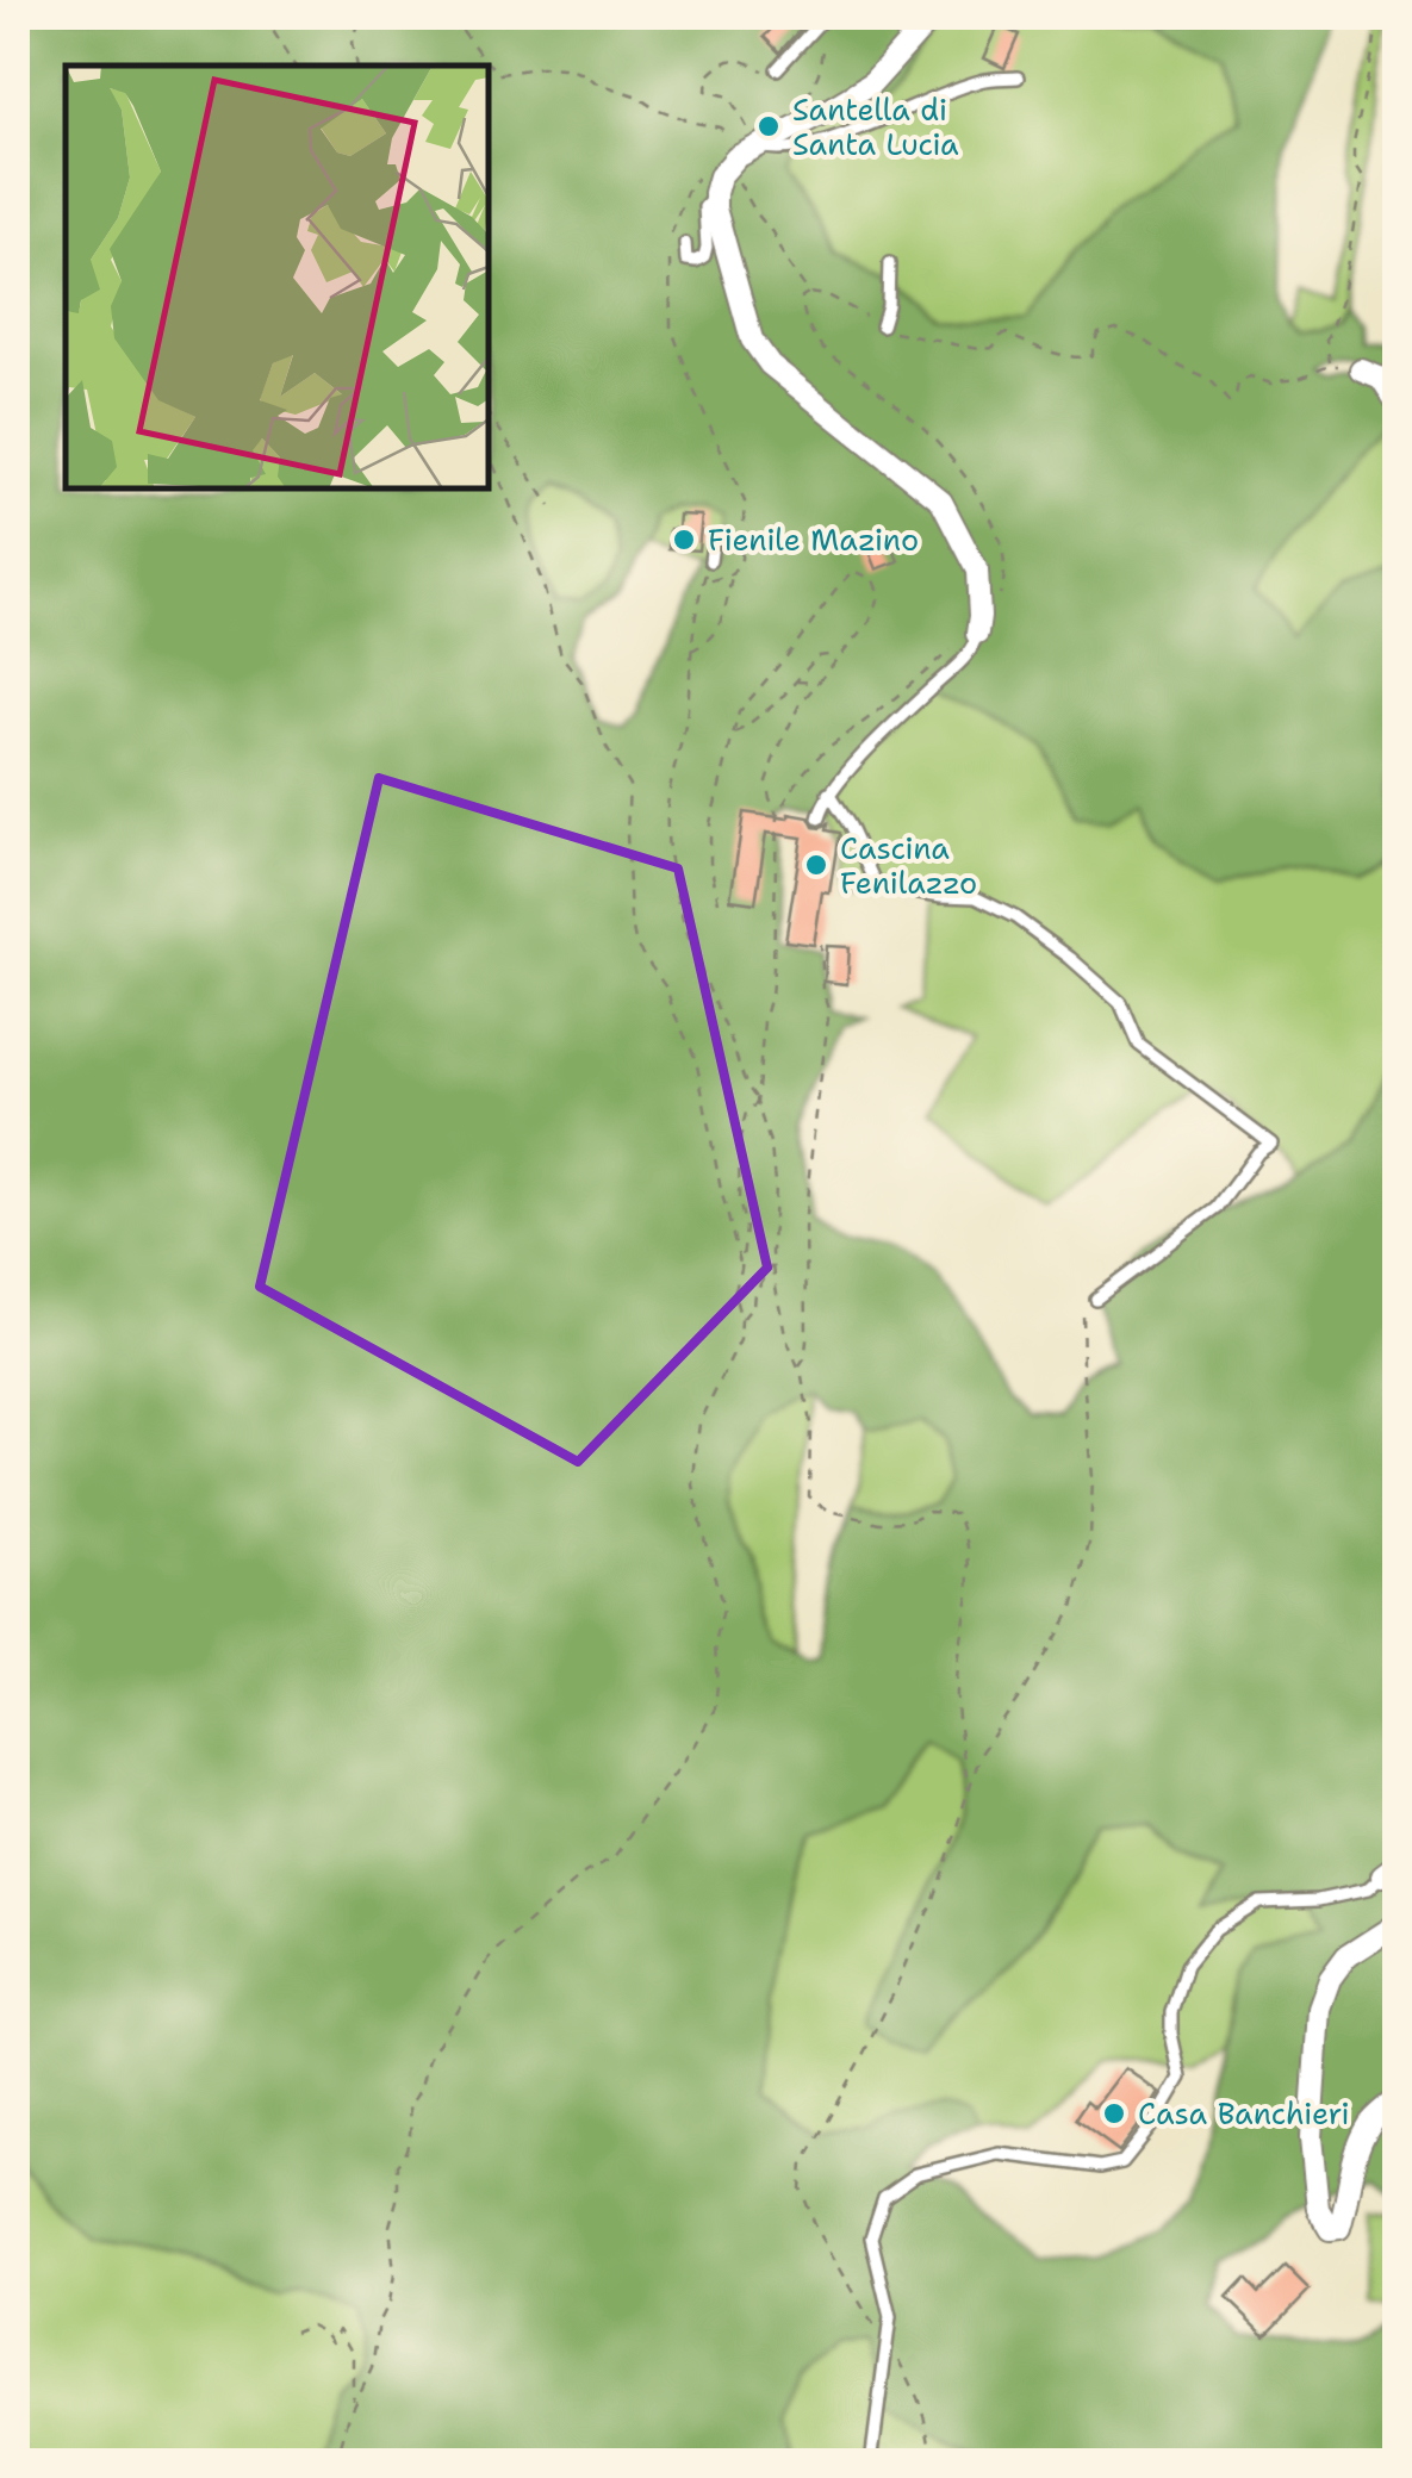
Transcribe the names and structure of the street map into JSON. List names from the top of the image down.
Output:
{
  "places": [
    "Santella di Santa Lucia",
    "Fienile Mazino",
    "Cascina Fenilazzo",
    "Casa Banchieri"
  ]
}
